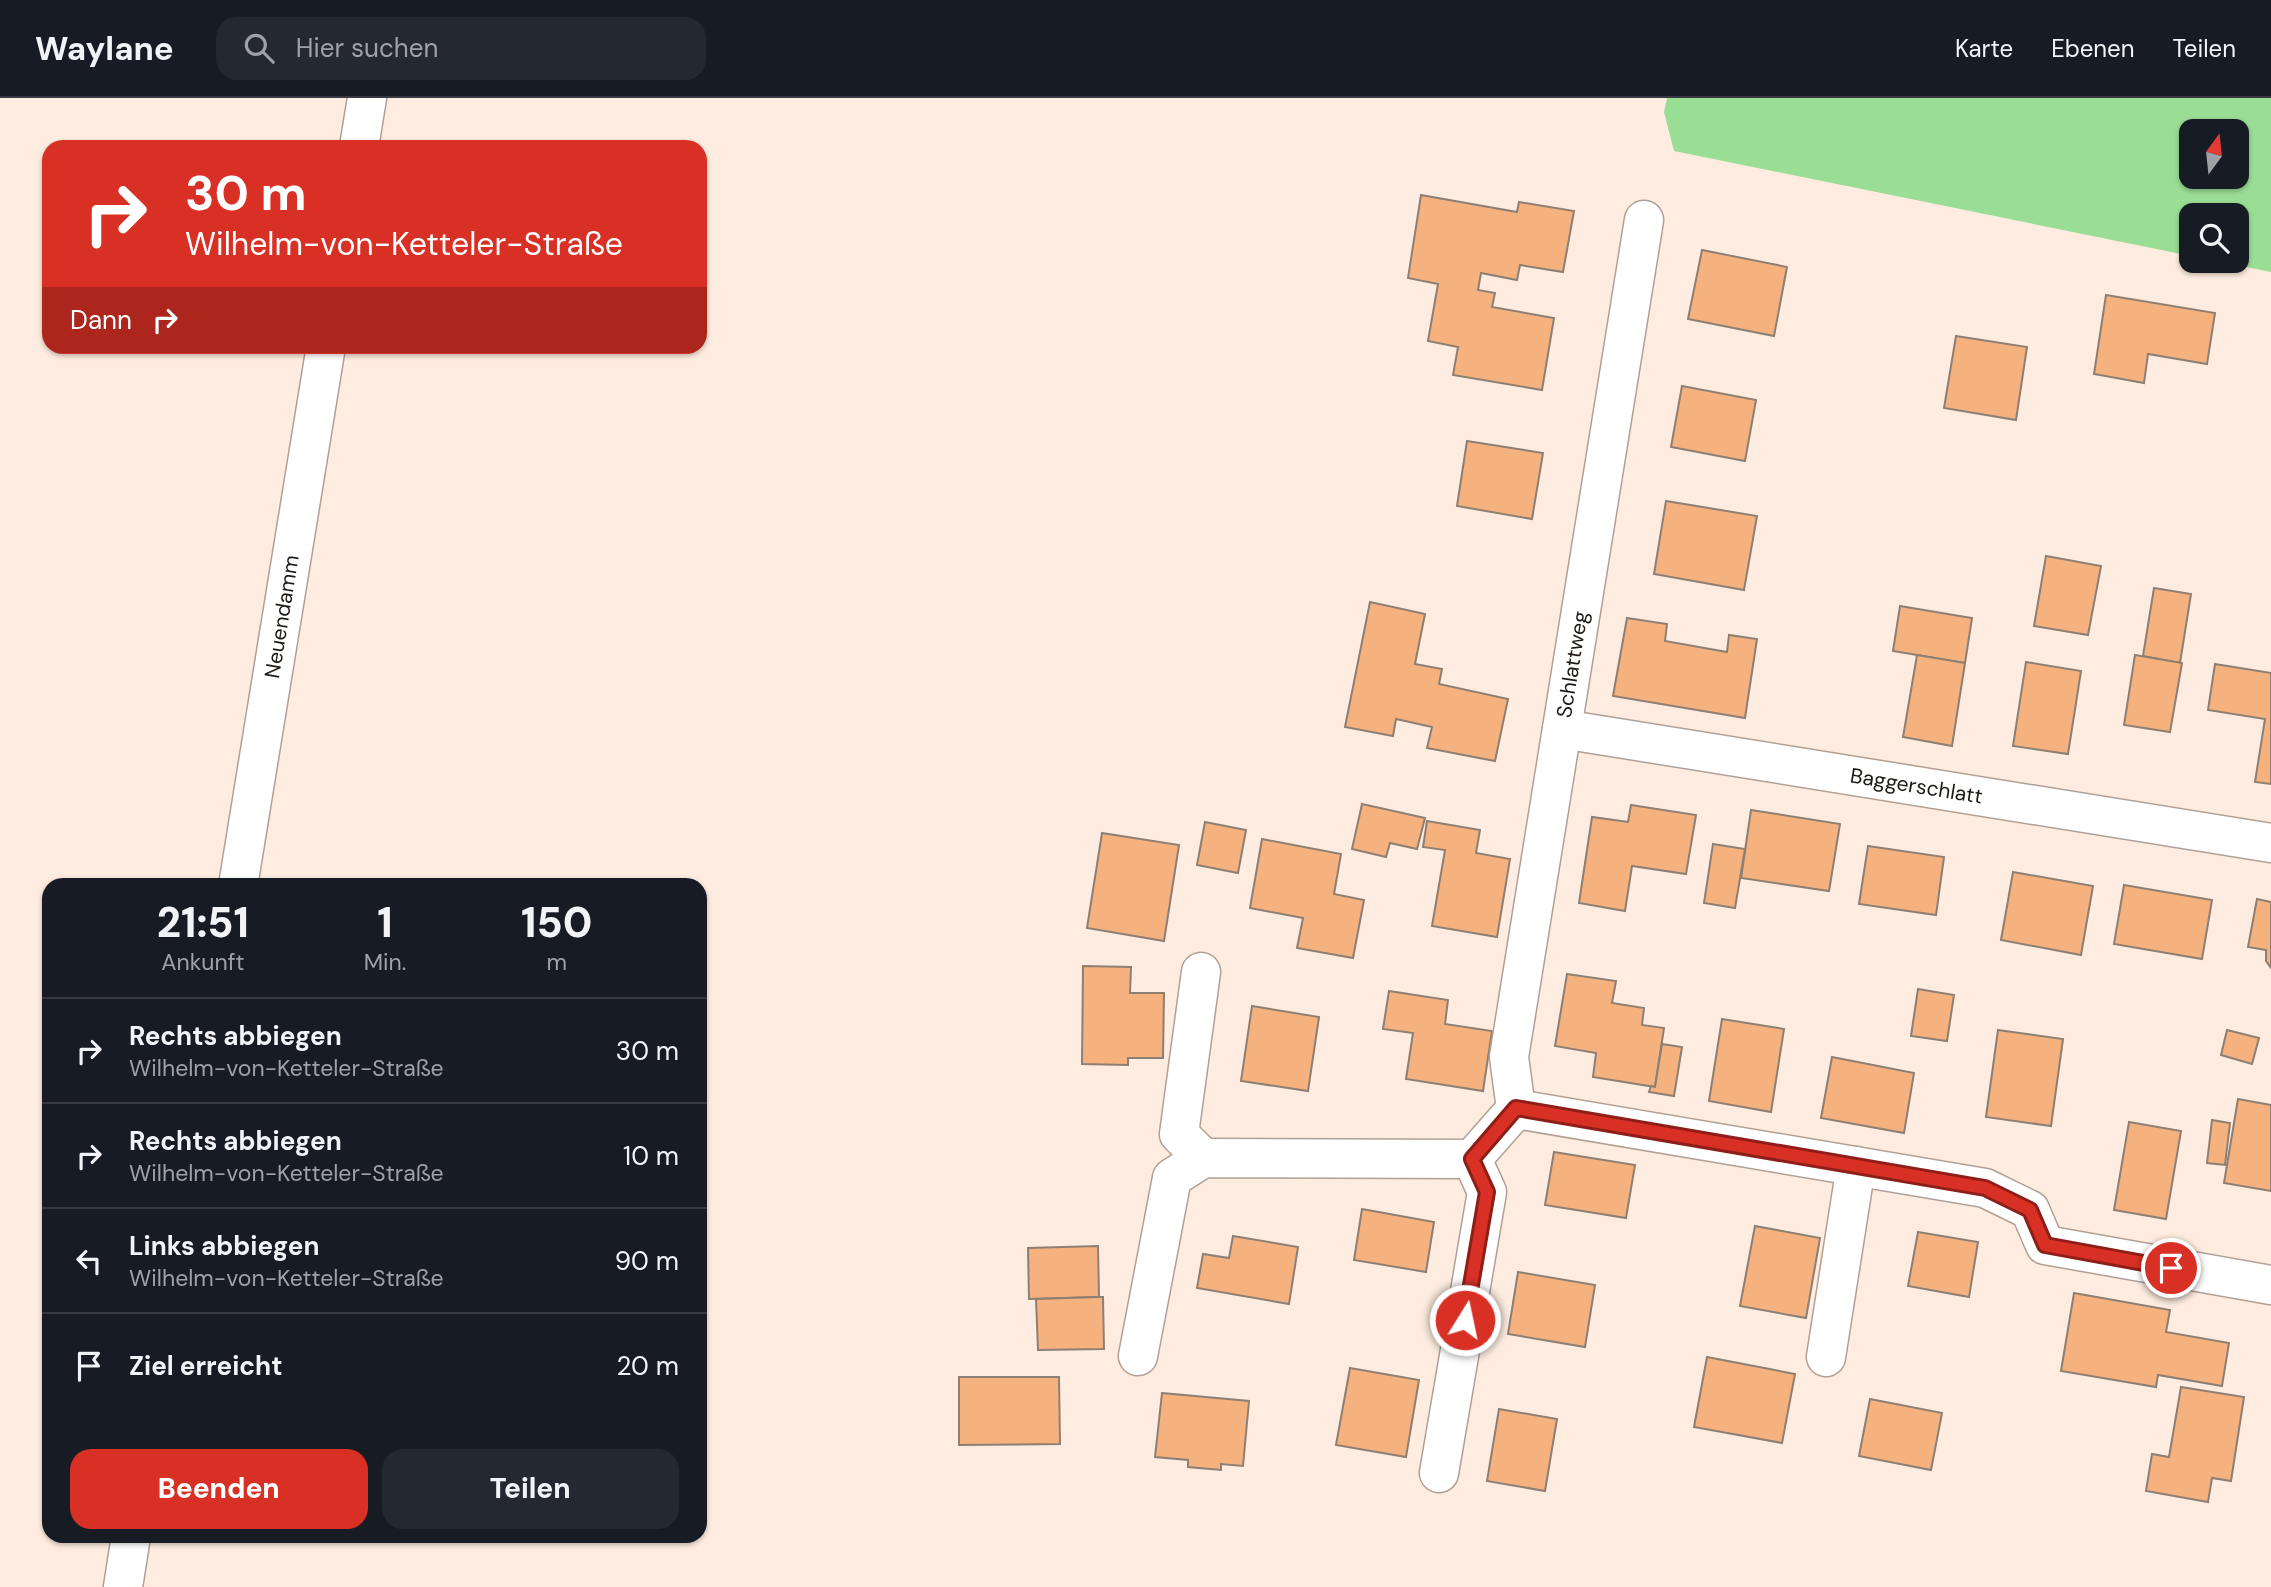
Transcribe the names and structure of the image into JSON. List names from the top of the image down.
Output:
{
  "streets": {
    "street": ["Neuendamm", "Schlattweg", "Baggerschlatt"]
  },
  "crossings": [
    ["Schlattweg", "Baggerschlatt"]
  ],
  "north": "top",
  "page": {
    "header": "Waylane",
    "search": "Hier suchen",
    "nav": ["Karte", "Ebenen", "Teilen"],
    "turn": ["30 m", "Wilhelm-von-Ketteler-Straße"],
    "then": "Dann",
    "eta": [
      "21:51",
      "Ankunft",
      "1",
      "Min.",
      "150",
      "m"
    ],
    "list": [
      {
        "name": "Rechts abbiegen",
        "note": "Wilhelm-von-Ketteler-Straße",
        "value": "30 m"
      },
      {
        "name": "Rechts abbiegen",
        "note": "Wilhelm-von-Ketteler-Straße",
        "value": "10 m"
      },
      {
        "name": "Links abbiegen",
        "note": "Wilhelm-von-Ketteler-Straße",
        "value": "90 m"
      },
      {
        "name": "Ziel erreicht",
        "value": "20 m"
      }
    ],
    "buttons": ["Beenden", "Teilen"]
  }
}
